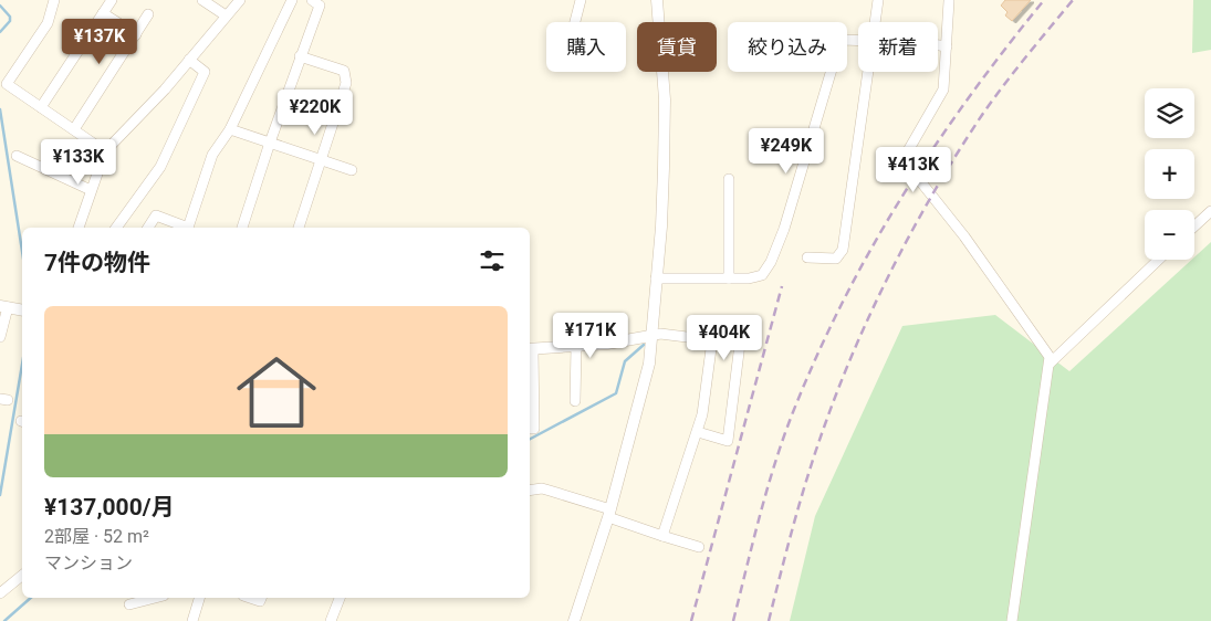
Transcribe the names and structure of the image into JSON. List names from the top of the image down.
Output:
{
  "page": {
    "price": [
      "¥137K",
      "¥220K",
      "¥249K",
      "¥133K",
      "¥413K",
      "¥171K",
      "¥404K"
    ],
    "chip": [
      "購入",
      "賃貸",
      "絞り込み",
      "新着"
    ],
    "map_buttons": ["+", "−"],
    "heading": "7件の物件",
    "list": [
      {
        "name": "¥137,000/月",
        "note": "2部屋 · 52 m² · マンション"
      }
    ]
  }
}
